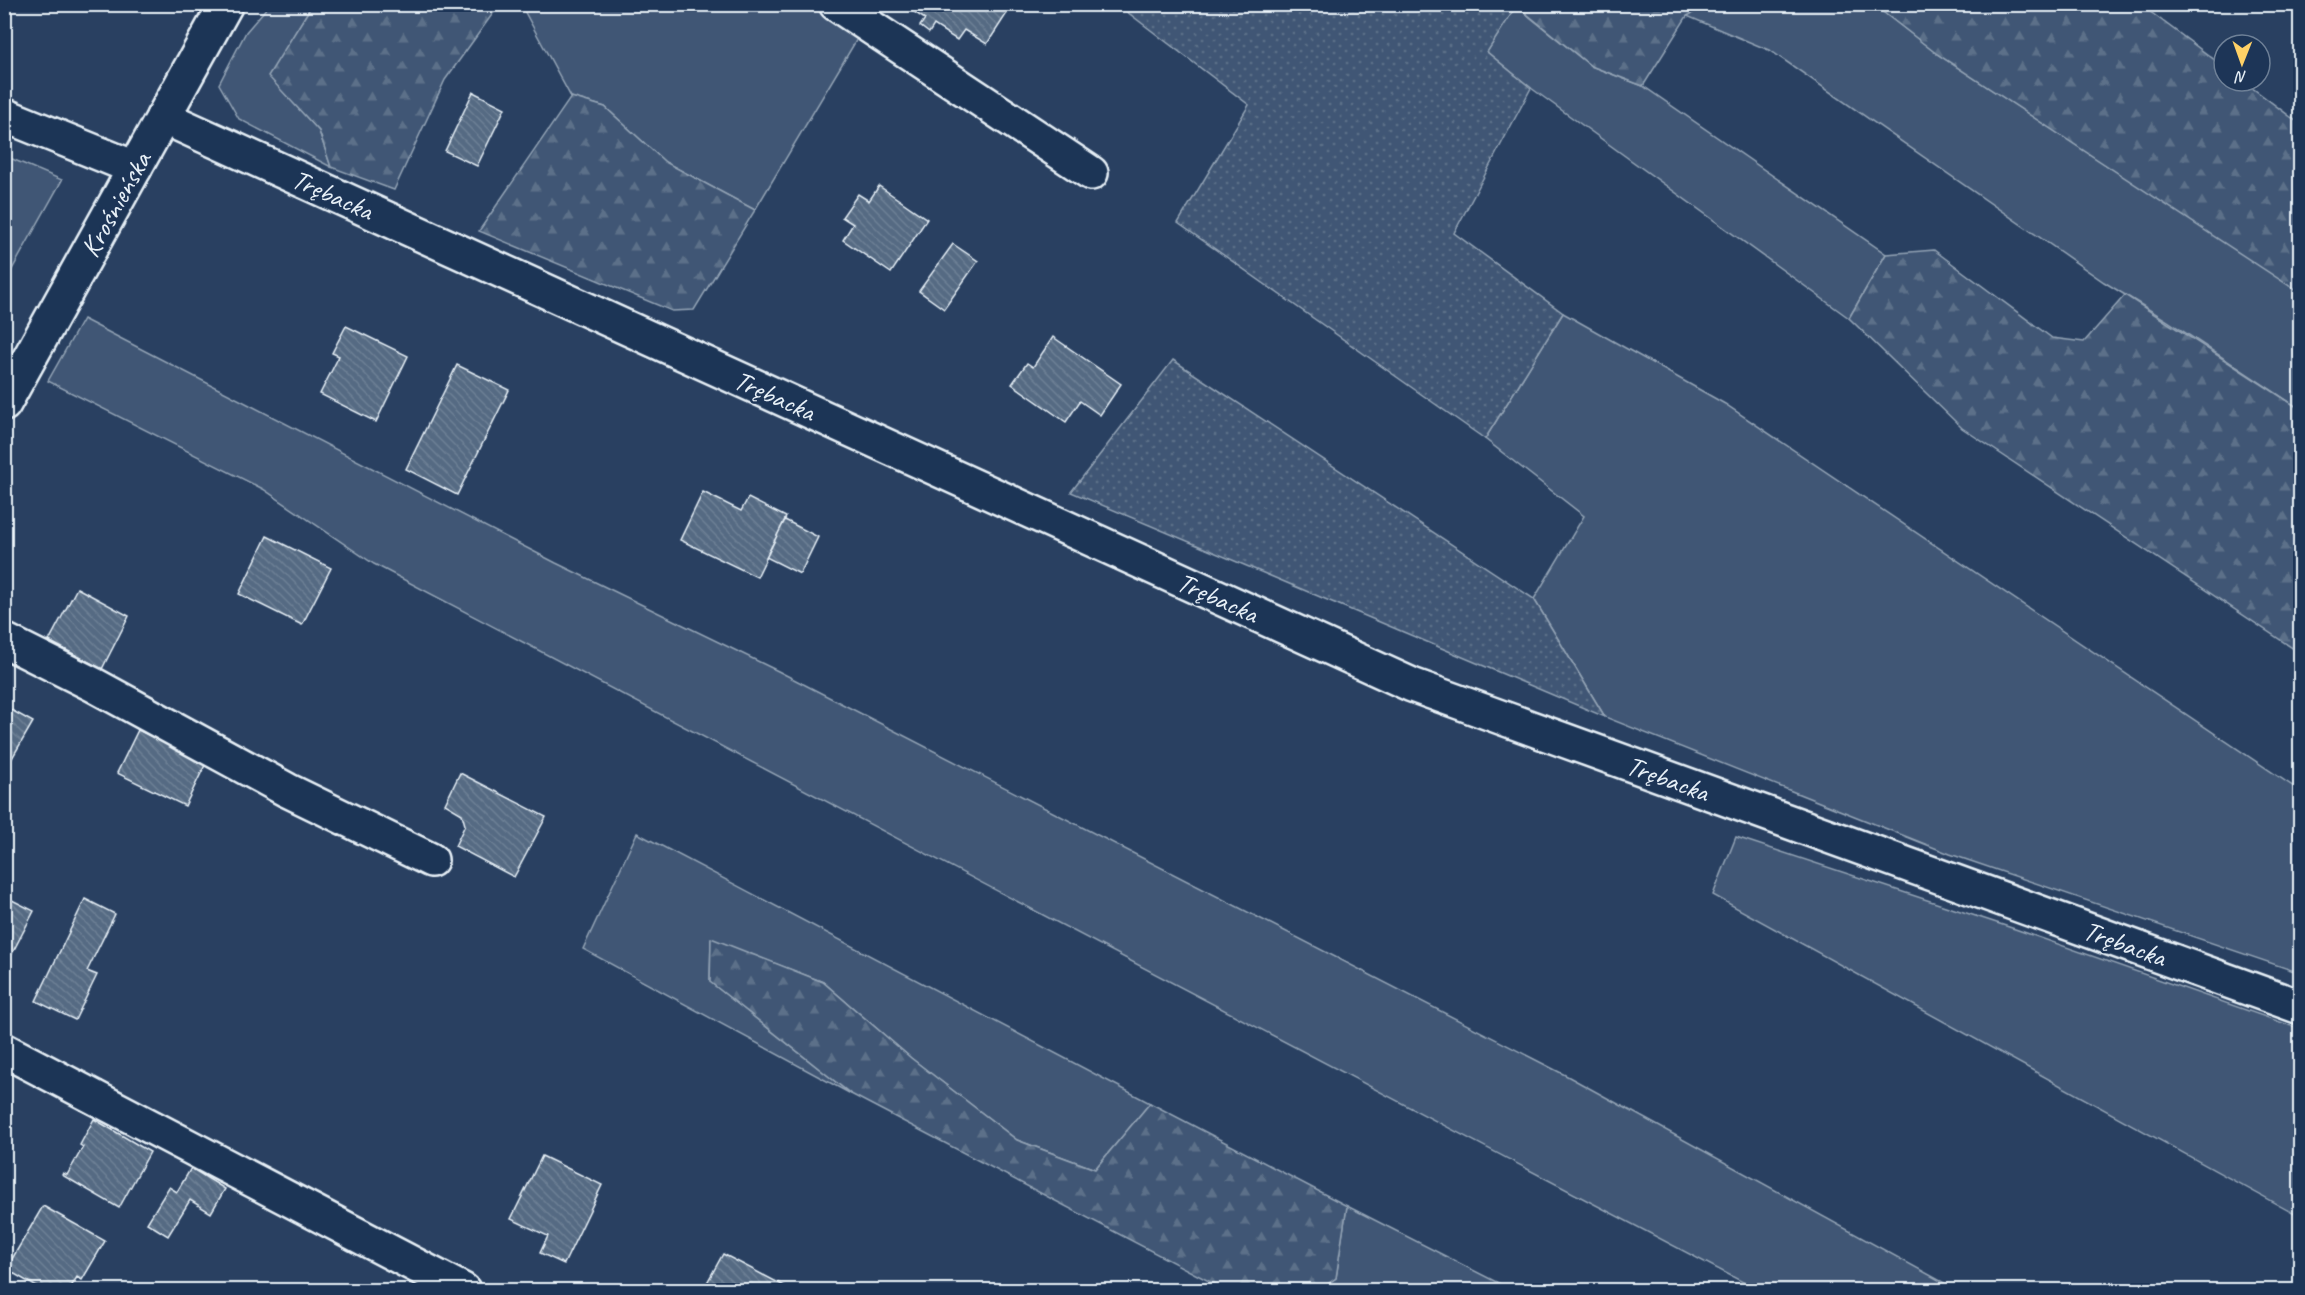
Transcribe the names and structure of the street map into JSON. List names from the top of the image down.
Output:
{
  "streets": {
    "street": ["Trębacka", "Krośnieńska"]
  },
  "crossings": [
    ["Trębacka", "Krośnieńska"]
  ],
  "north": "bottom"
}
